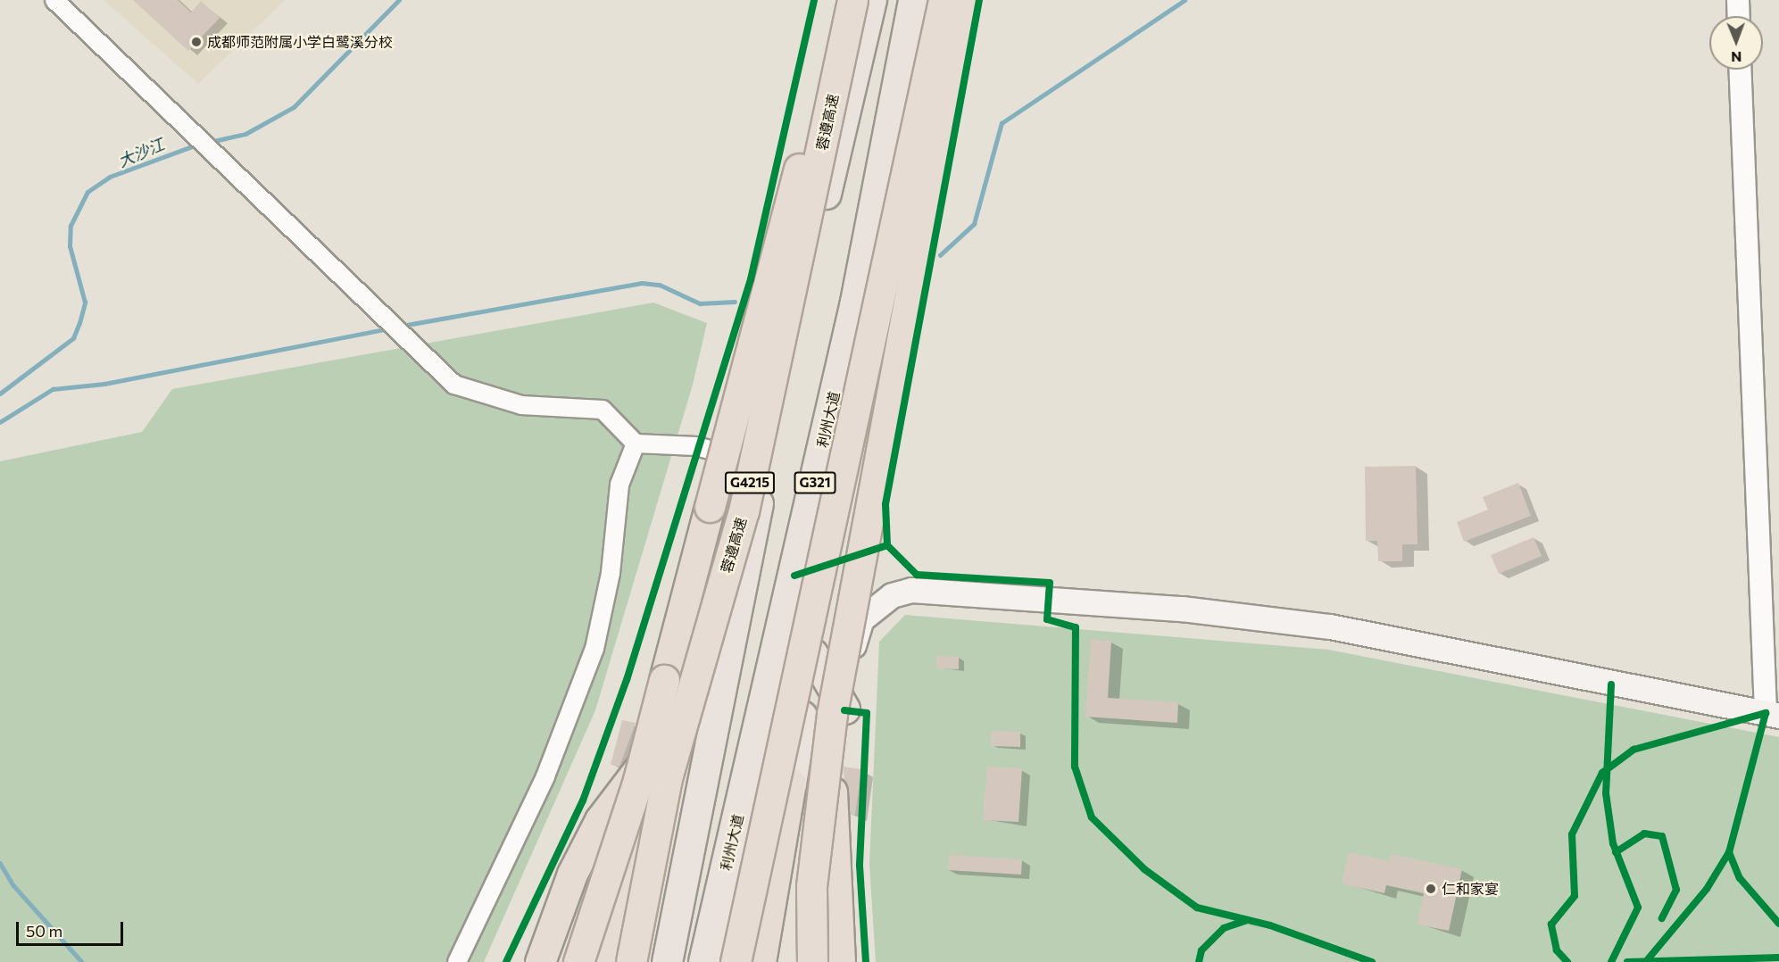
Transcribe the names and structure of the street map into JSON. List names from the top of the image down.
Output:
{
  "streets": {
    "highway": [
      "蓉遵高速",
      "利州大道",
      "G4215",
      "G321"
    ]
  },
  "water": ["大沙江"],
  "places": ["成都师范附属小学白鹭溪分校", "仁和家宴"],
  "scale_bar": "50 m",
  "north": "bottom"
}
